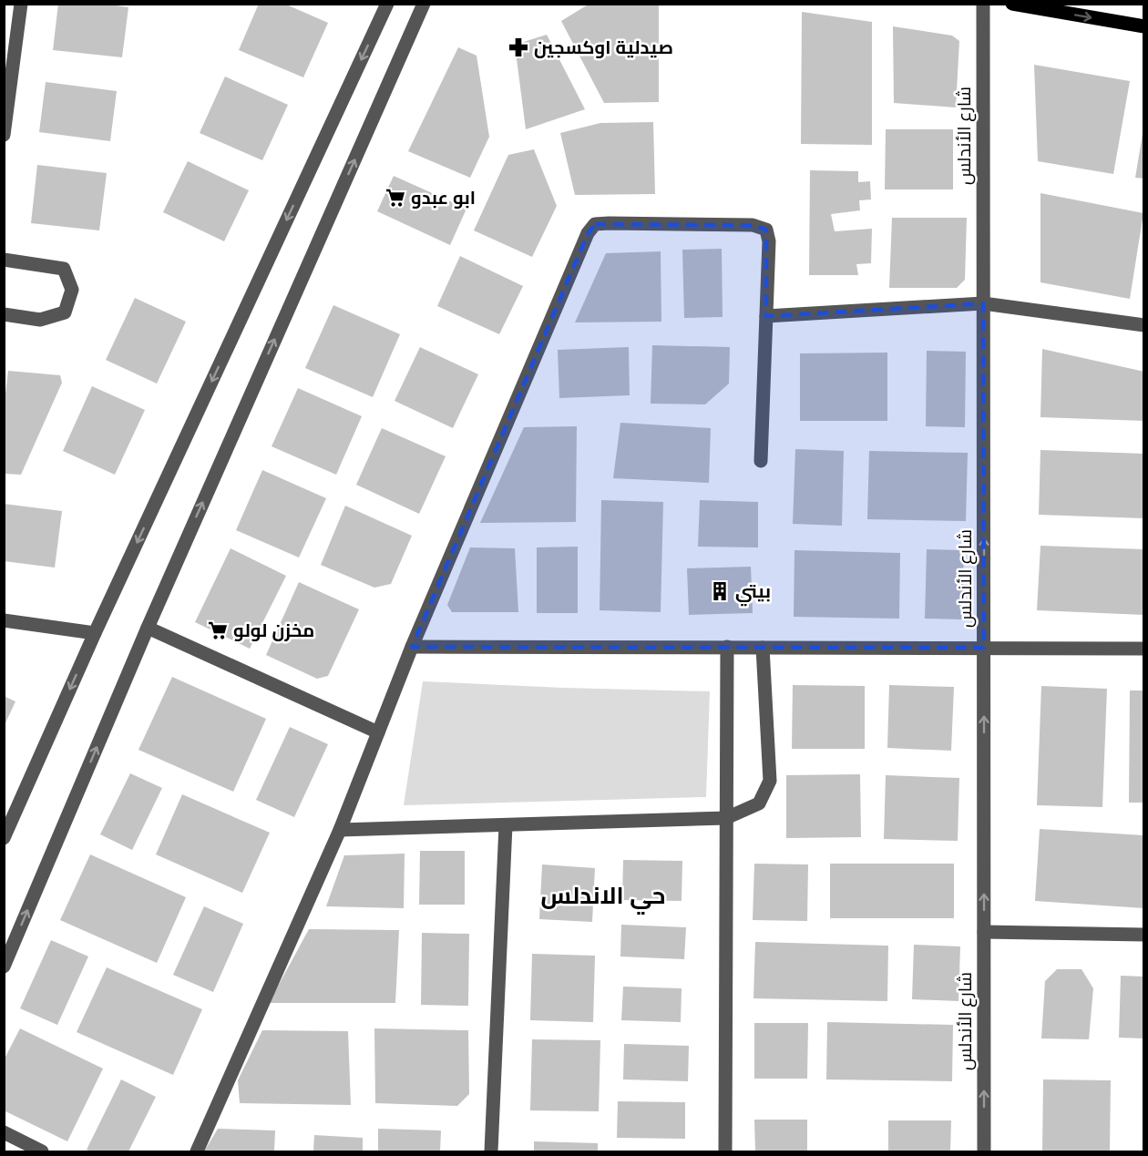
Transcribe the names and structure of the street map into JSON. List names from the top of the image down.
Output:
{
  "streets": {
    "street": ["شارع الأندلس"]
  },
  "one_way": ["شارع الأندلس"],
  "districts": ["حي الاندلس"],
  "places": {
    "pharmacy": ["صيدلية اوكسجين"],
    "supermarket": ["ابو عبدو", "مخزن لولو"],
    "building": ["بيتي"]
  }
}
